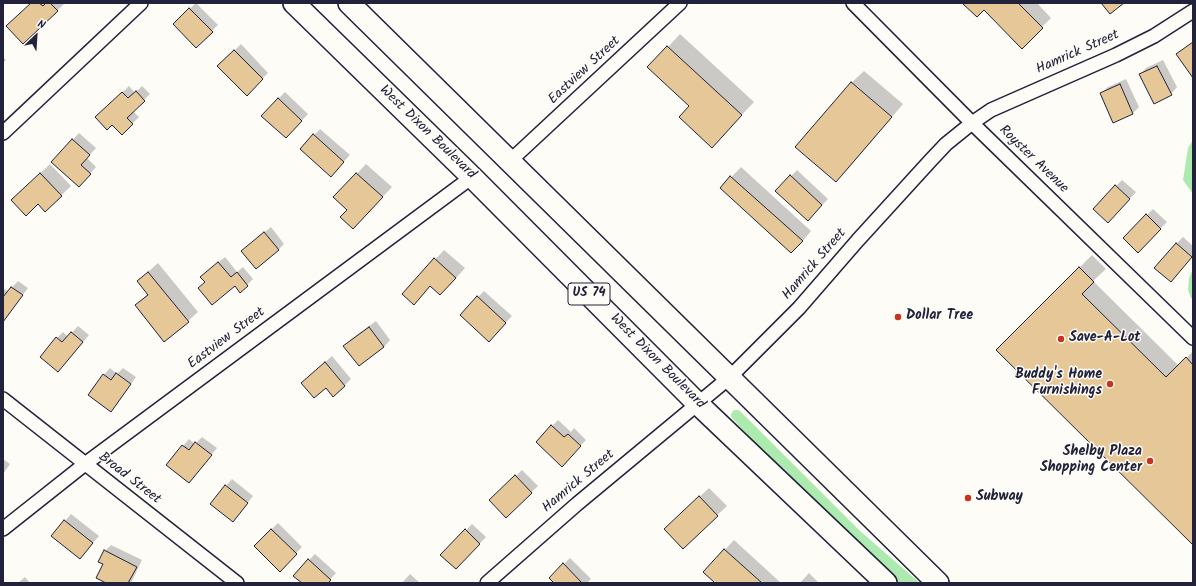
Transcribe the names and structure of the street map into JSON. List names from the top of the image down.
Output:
{
  "streets": {
    "highway": ["West Dixon Boulevard", "US 74"],
    "street": [
      "Hamrick Street",
      "Eastview Street",
      "Royster Avenue",
      "Broad Street"
    ]
  },
  "crossings": [
    ["Hamrick Street", "West Dixon Boulevard"],
    ["Hamrick Street", "Royster Avenue"],
    ["Hamrick Street", "US 74"],
    ["Eastview Street", "West Dixon Boulevard"],
    ["Eastview Street", "US 74"],
    ["Eastview Street", "Broad Street"]
  ],
  "places": [
    "Dollar Tree",
    "Save-A-Lot",
    "Buddy's Home Furnishings",
    "Shelby Plaza Shopping Center",
    "Subway"
  ],
  "north": "top right"
}
